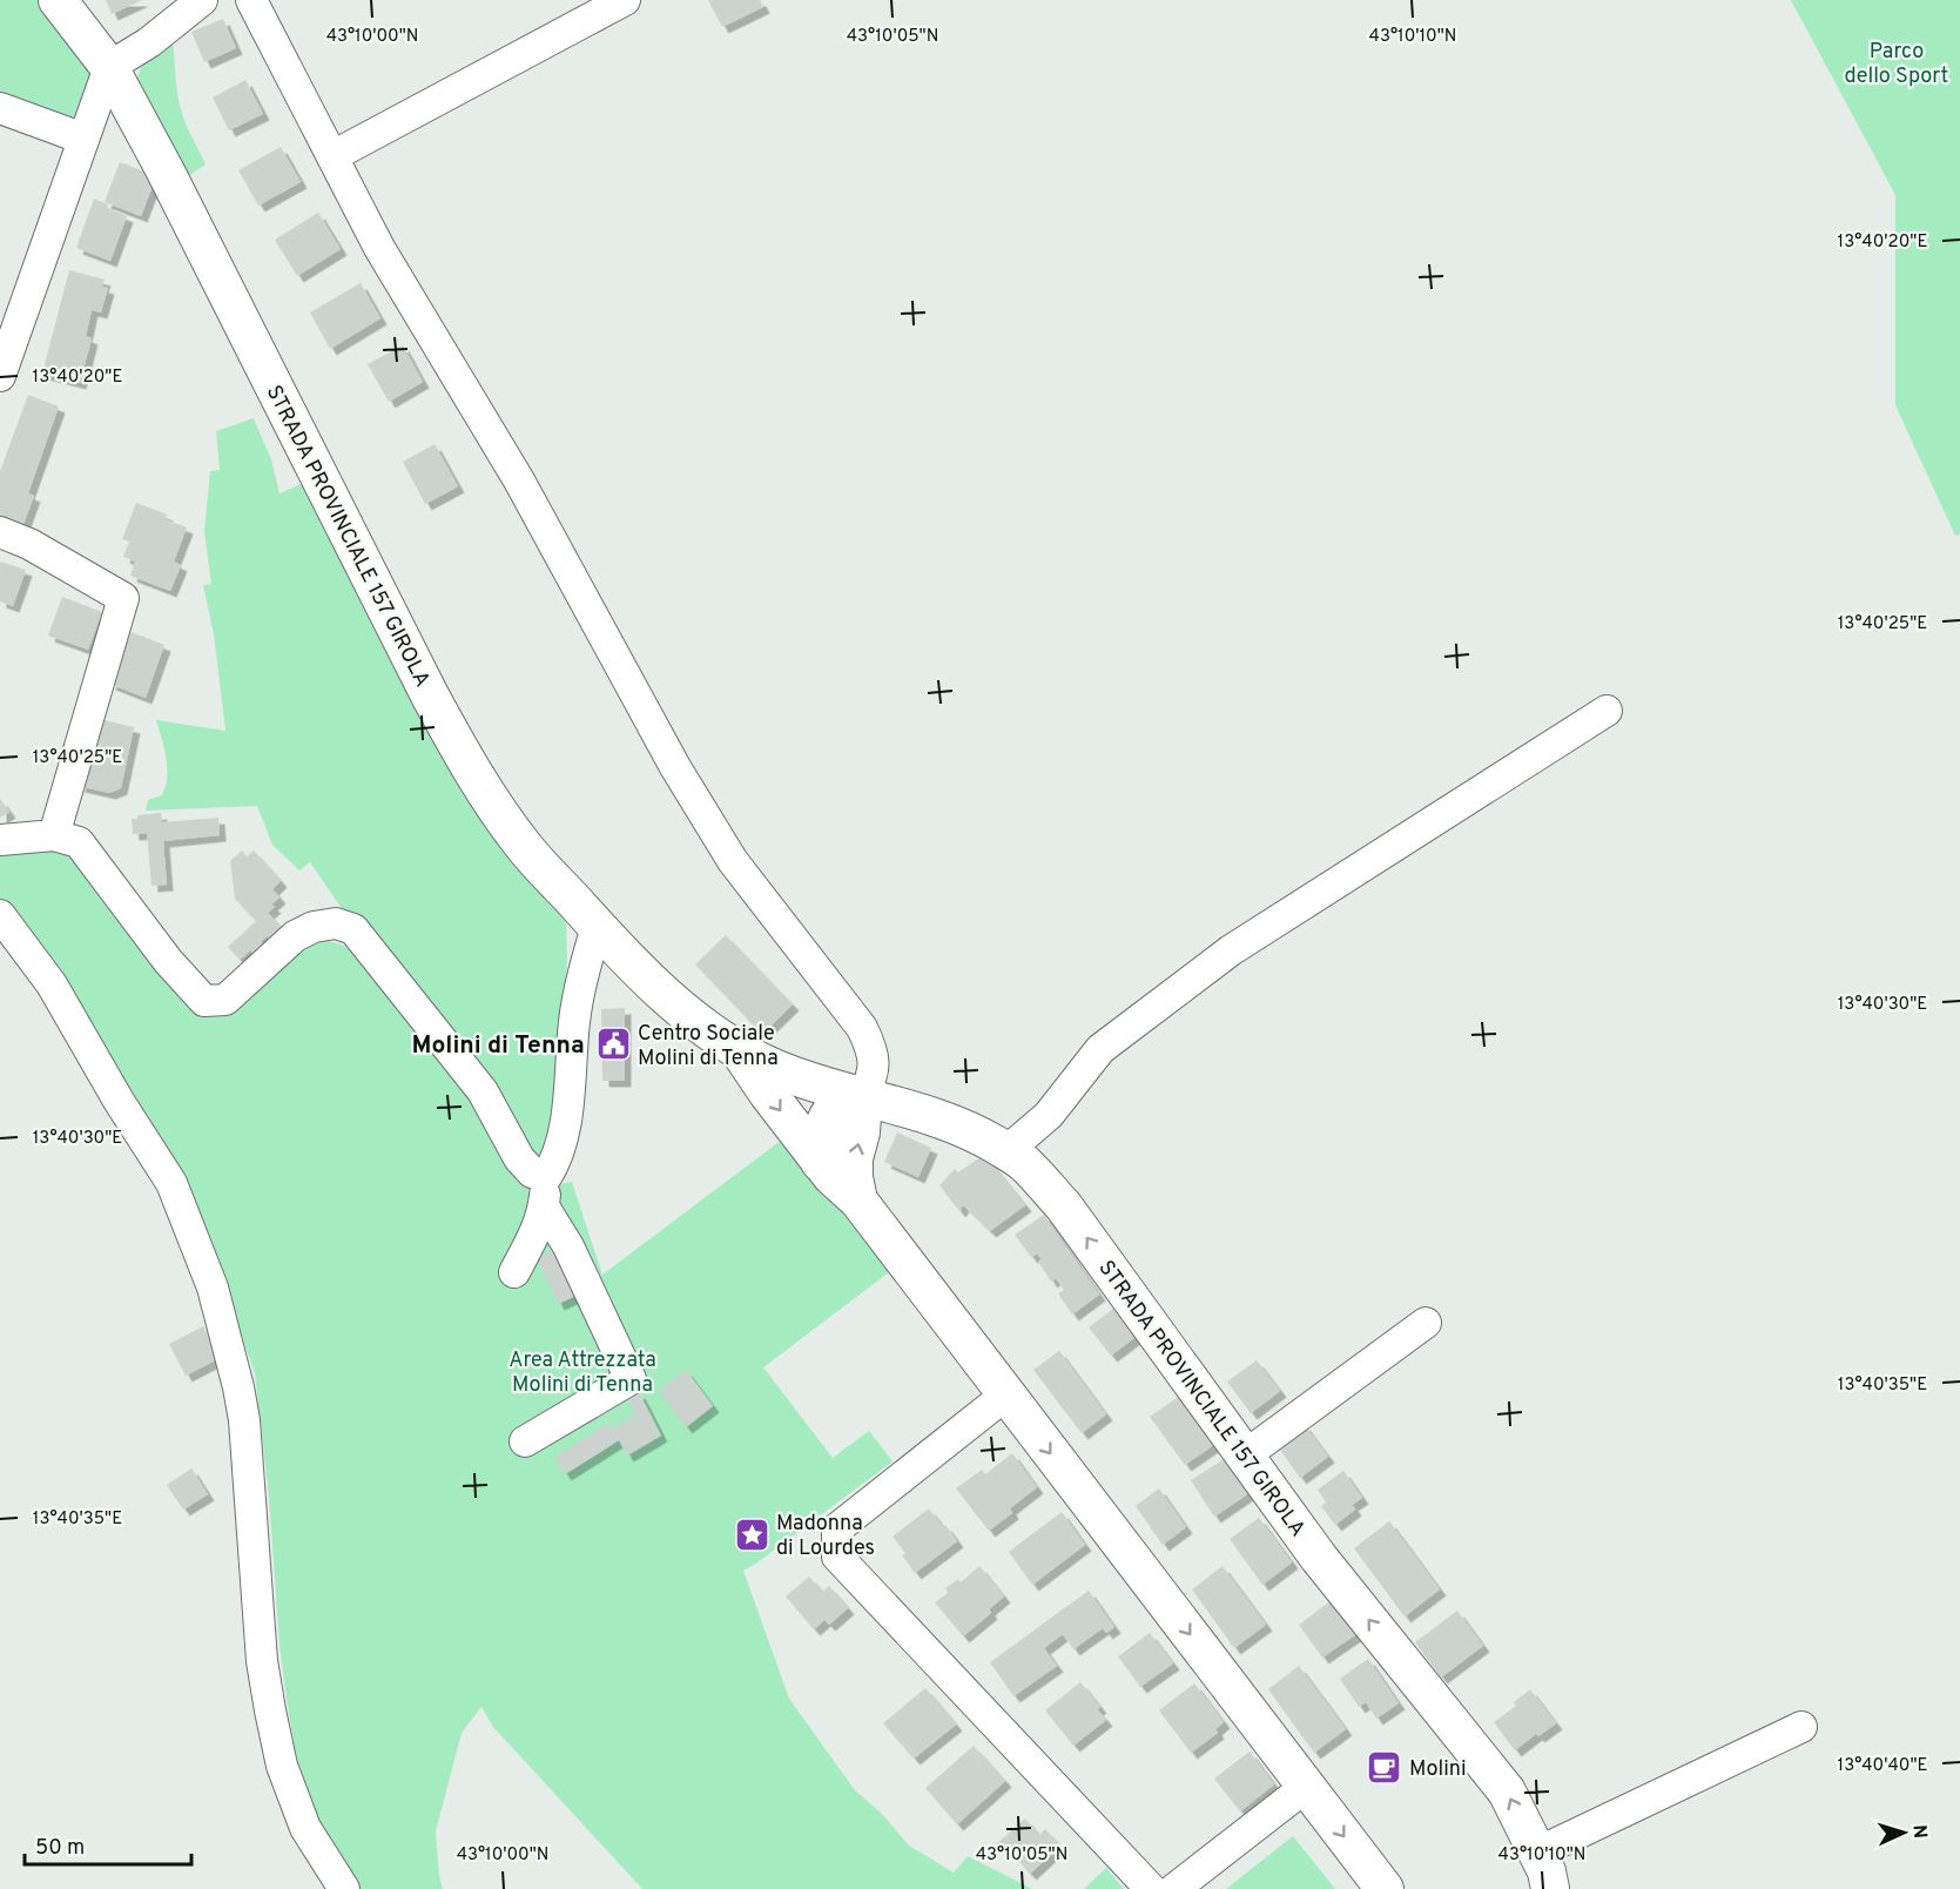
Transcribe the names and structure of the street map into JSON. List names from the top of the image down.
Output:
{
  "streets": {
    "main road": ["STRADA PROVINCIALE 157 GIROLA"]
  },
  "districts": ["Molini di Tenna"],
  "parks": ["Parco dello Sport", "Area Attrezzata Molini di Tenna"],
  "places": {
    "public building": ["Centro Sociale Molini di Tenna"],
    "place": ["Madonna di Lourdes"],
    "cafe": ["Molini"]
  },
  "scale_bar": "50 m",
  "north": "right",
  "coordinates": [
    "43°10'00\"N",
    "43°10'05\"N",
    "43°10'10\"N",
    "13°40'20\"E",
    "13°40'25\"E",
    "13°40'30\"E",
    "13°40'35\"E",
    "13°40'40\"E"
  ]
}
